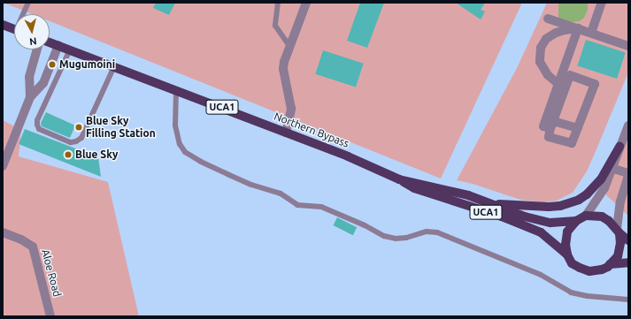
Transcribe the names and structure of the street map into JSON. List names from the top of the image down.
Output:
{
  "streets": {
    "main road": ["UCA1", "Northern Bypass"],
    "street": ["Aloe Road"]
  },
  "crossings": [
    ["UCA1", "Northern Bypass"]
  ],
  "places": ["Mugumoini", "Blue Sky Filling Station", "Blue Sky"],
  "north": "bottom"
}
